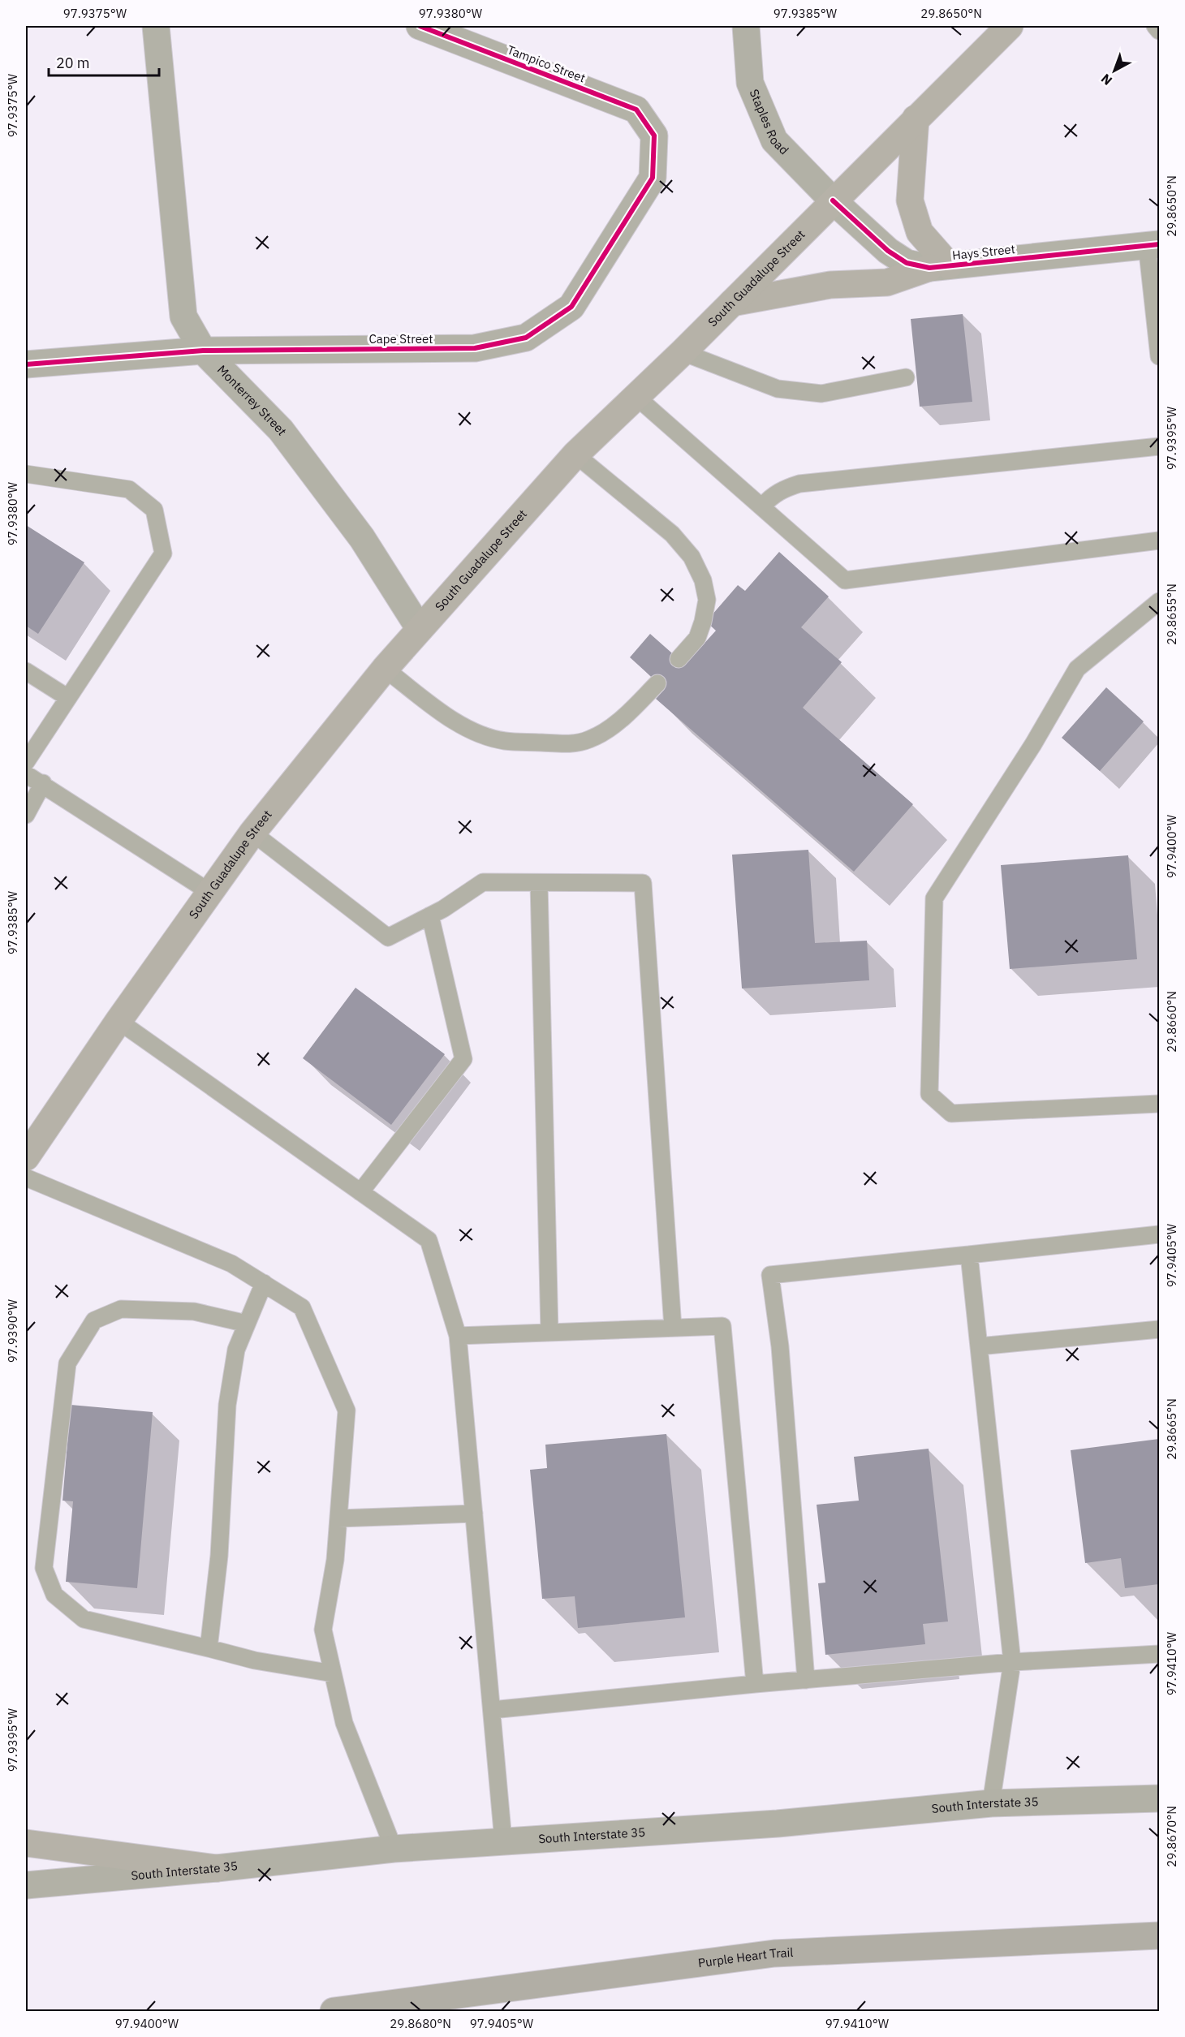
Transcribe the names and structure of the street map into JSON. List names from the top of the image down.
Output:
{
  "streets": {
    "highway": ["Purple Heart Trail"],
    "main road": ["Staples Road", "South Guadalupe Street", "South Interstate 35"],
    "street": [
      "Tampico Street",
      "Hays Street",
      "Cape Street",
      "Monterrey Street"
    ]
  },
  "crossings": [
    ["Tampico Street", "Cape Street"],
    ["Staples Road", "Hays Street"],
    ["Staples Road", "South Guadalupe Street"],
    ["Hays Street", "South Guadalupe Street"],
    ["South Guadalupe Street", "Monterrey Street"],
    ["Cape Street", "Monterrey Street"]
  ],
  "scale_bar": "20 m",
  "north": "bottom left",
  "coordinates": [
    "97.9375°W",
    "97.9380°W",
    "97.9385°W",
    "29.8650°N",
    "97.9395°W",
    "29.8655°N",
    "97.9400°W",
    "29.8660°N",
    "97.9405°W",
    "97.9390°W",
    "29.8665°N",
    "97.9410°W",
    "29.8670°N",
    "29.8680°N"
  ]
}
